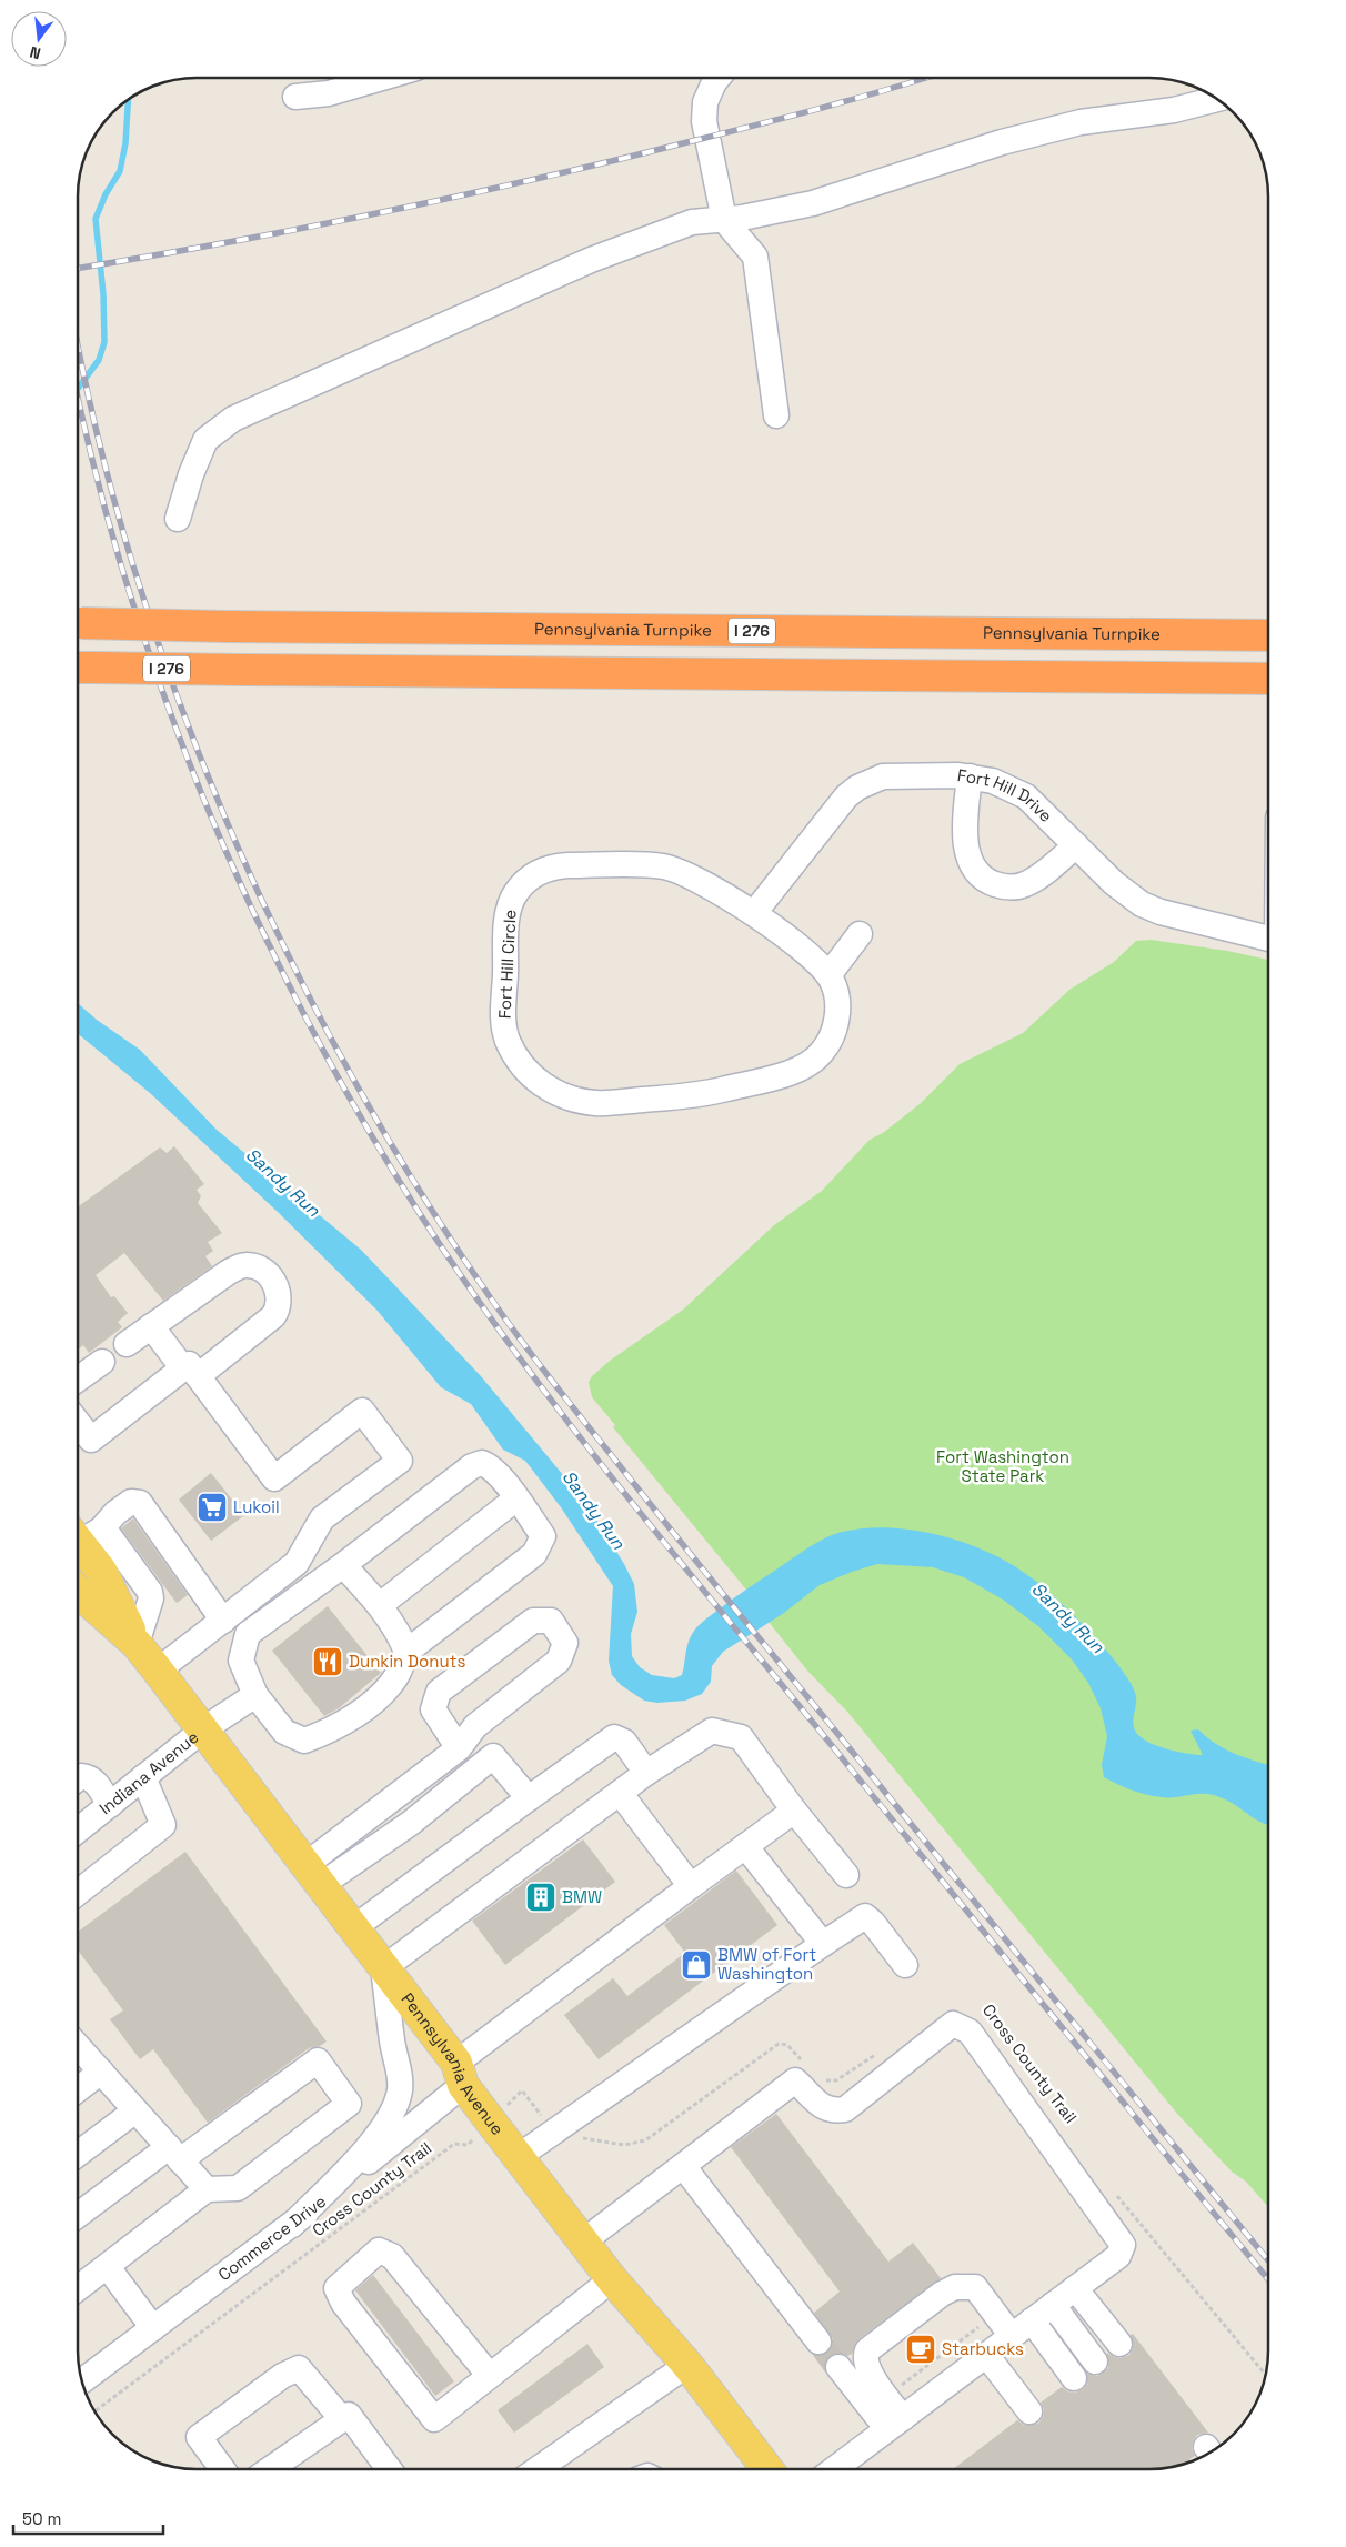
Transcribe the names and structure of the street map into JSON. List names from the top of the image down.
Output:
{
  "streets": {
    "highway": ["Pennsylvania Turnpike", "I 276"],
    "main road": ["Pennsylvania Avenue"],
    "street": [
      "Fort Hill Drive",
      "Fort Hill Circle",
      "Indiana Avenue",
      "Commerce Drive"
    ],
    "path": ["Cross County Trail"]
  },
  "crossings": [
    ["Fort Hill Drive", "Fort Hill Circle"],
    ["Indiana Avenue", "Pennsylvania Avenue"],
    ["Pennsylvania Avenue", "Commerce Drive"]
  ],
  "water": ["Sandy Run"],
  "parks": ["Fort Washington State Park"],
  "places": {
    "supermarket": ["Lukoil"],
    "restaurant": ["Dunkin Donuts"],
    "building": ["BMW"],
    "shop": ["BMW of Fort Washington"],
    "cafe": ["Starbucks"]
  },
  "scale_bar": "50 m",
  "north": "bottom"
}
